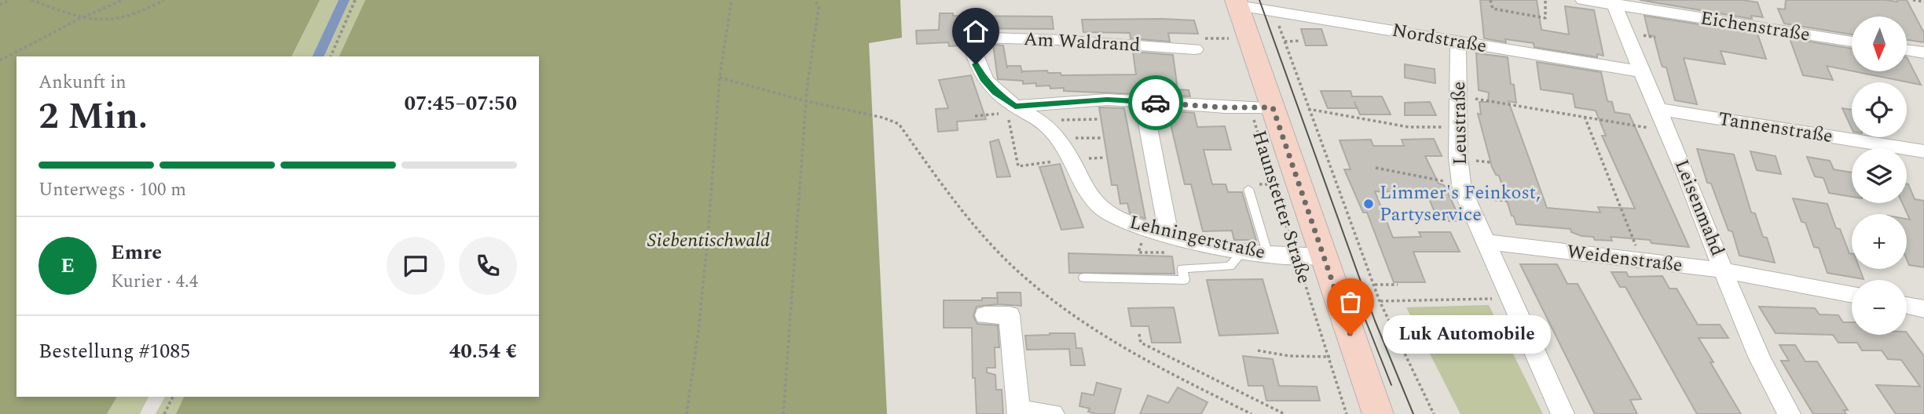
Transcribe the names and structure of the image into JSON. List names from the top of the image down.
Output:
{
  "streets": {
    "main road": ["Haunstetter Straße"],
    "street": [
      "Eichenstraße",
      "Nordstraße",
      "Am Waldrand",
      "Leustraße",
      "Tannenstraße",
      "Leisenmahd",
      "Lehningerstraße",
      "Weidenstraße"
    ]
  },
  "crossings": [
    ["Eichenstraße", "Leisenmahd"],
    ["Nordstraße", "Leustraße"],
    ["Nordstraße", "Haunstetter Straße"],
    ["Nordstraße", "Leisenmahd"],
    ["Am Waldrand", "Lehningerstraße"],
    ["Leustraße", "Weidenstraße"],
    ["Tannenstraße", "Leisenmahd"],
    ["Haunstetter Straße", "Lehningerstraße"],
    ["Leisenmahd", "Weidenstraße"]
  ],
  "parks": ["Siebentischwald"],
  "places": ["Limmer's Feinkost, Partyservice", "Luk Automobile"],
  "north": "bottom",
  "page": {
    "map_buttons": ["+", "−"],
    "heading": ["2 Min.", "Ankunft in", "07:45–07:50"],
    "panel": [
      "Emre",
      "Kurier · 4.4",
      "Bestellung #1085",
      "40.54 €"
    ],
    "bar": "Unterwegs · 100 m",
    "round": "E",
    "bubble": "Luk Automobile"
  }
}
